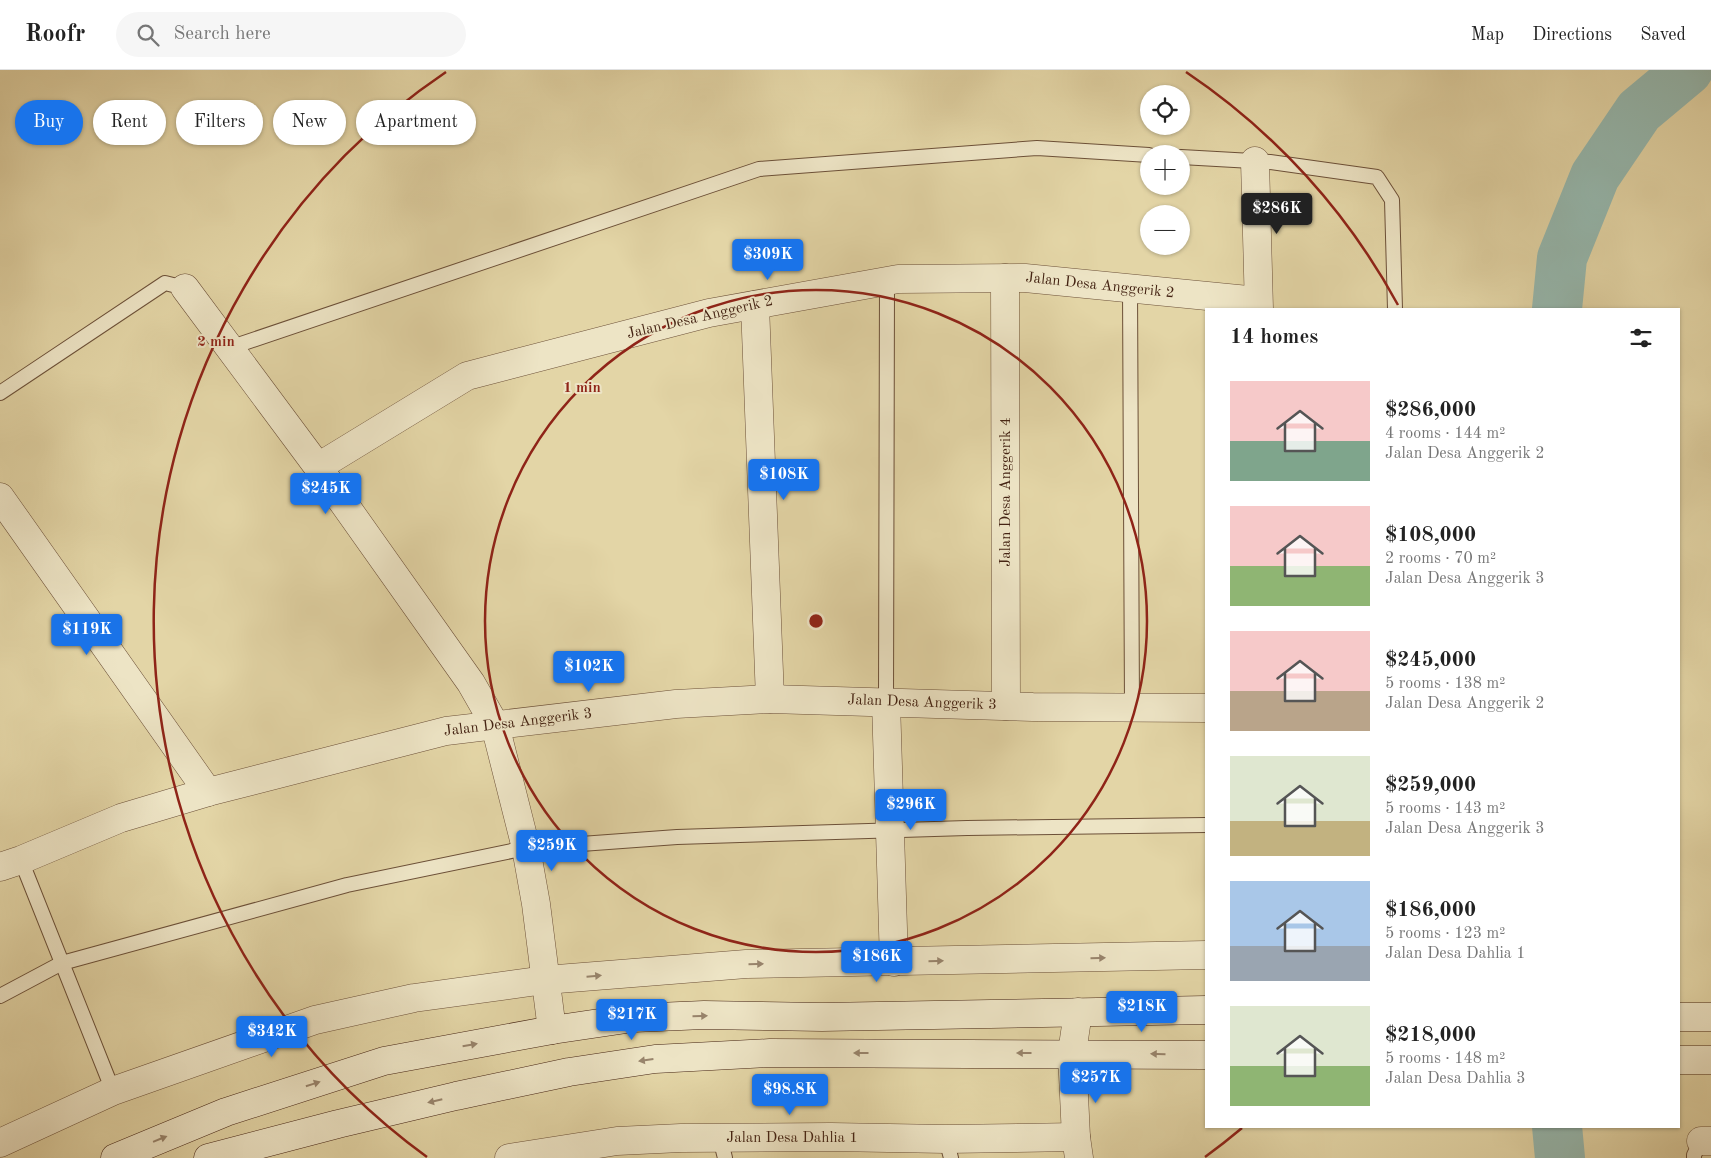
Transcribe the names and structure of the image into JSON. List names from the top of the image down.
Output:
{
  "streets": {
    "street": [
      "Jalan Desa Anggerik 2",
      "Jalan Desa Anggerik 4",
      "Jalan Desa Anggerik 3",
      "Jalan Desa Dahlia 1"
    ]
  },
  "crossings": [
    ["Jalan Desa Anggerik 2", "Jalan Desa Anggerik 4"],
    ["Jalan Desa Anggerik 4", "Jalan Desa Anggerik 3"]
  ],
  "page": {
    "header": "Roofr",
    "search": "Search here",
    "nav": ["Map", "Directions", "Saved"],
    "map_buttons": ["+", "−"],
    "chip": [
      "Buy",
      "Rent",
      "Filters",
      "New",
      "Apartment"
    ],
    "price": [
      "$286K",
      "$309K",
      "$108K",
      "$245K",
      "$119K",
      "$102K",
      "$296K",
      "$259K",
      "$186K",
      "$218K",
      "$217K",
      "$342K",
      "$257K",
      "$98.8K"
    ],
    "heading": "14 homes",
    "list": [
      {
        "name": "$286,000",
        "note": "4 rooms · 144 m² · Jalan Desa Anggerik 2"
      },
      {
        "name": "$108,000",
        "note": "2 rooms · 70 m² · Jalan Desa Anggerik 3"
      },
      {
        "name": "$245,000",
        "note": "5 rooms · 138 m² · Jalan Desa Anggerik 2"
      },
      {
        "name": "$259,000",
        "note": "5 rooms · 143 m² · Jalan Desa Anggerik 3"
      },
      {
        "name": "$186,000",
        "note": "5 rooms · 123 m² · Jalan Desa Dahlia 1"
      },
      {
        "name": "$218,000",
        "note": "5 rooms · 148 m² · Jalan Desa Dahlia 3"
      }
    ]
  },
  "rings": ["2 min", "1 min"]
}
